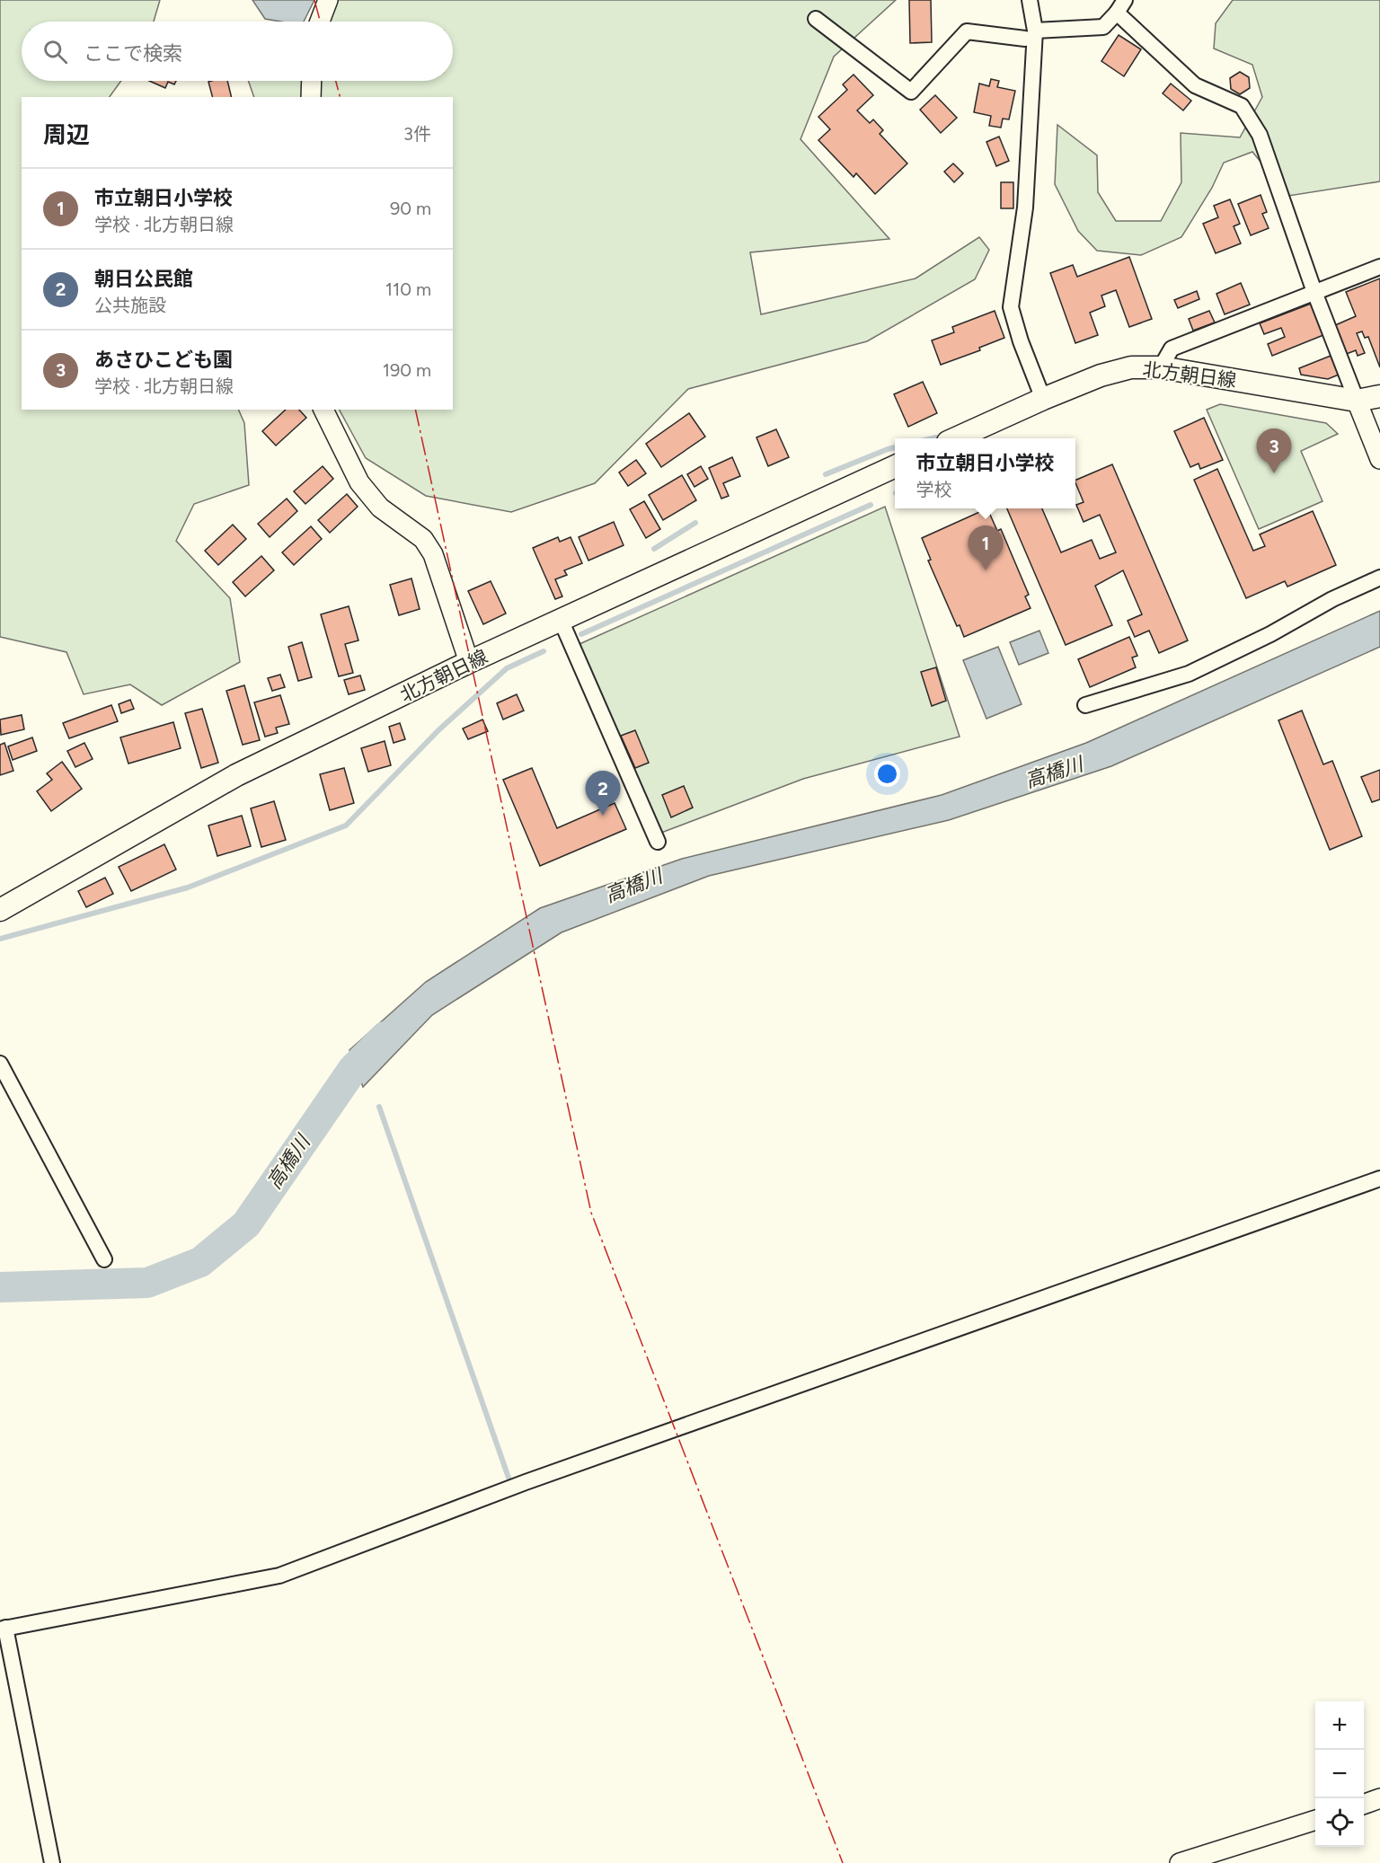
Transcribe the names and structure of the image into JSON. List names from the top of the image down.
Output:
{
  "streets": {
    "main road": ["北方朝日線"]
  },
  "water": ["高橋川"],
  "page": {
    "search": "ここで検索",
    "heading": ["周辺", "3件"],
    "list": [
      {
        "mark": "1",
        "name": "市立朝日小学校",
        "note": "学校 · 北方朝日線",
        "value": "90 m"
      },
      {
        "mark": "2",
        "name": "朝日公民館",
        "note": "公共施設",
        "value": "110 m"
      },
      {
        "mark": "3",
        "name": "あさひこども園",
        "note": "学校 · 北方朝日線",
        "value": "190 m"
      }
    ],
    "pins": ["3", "1", "2"],
    "popup": ["市立朝日小学校", "学校"],
    "map_buttons": ["+", "−"]
  }
}
